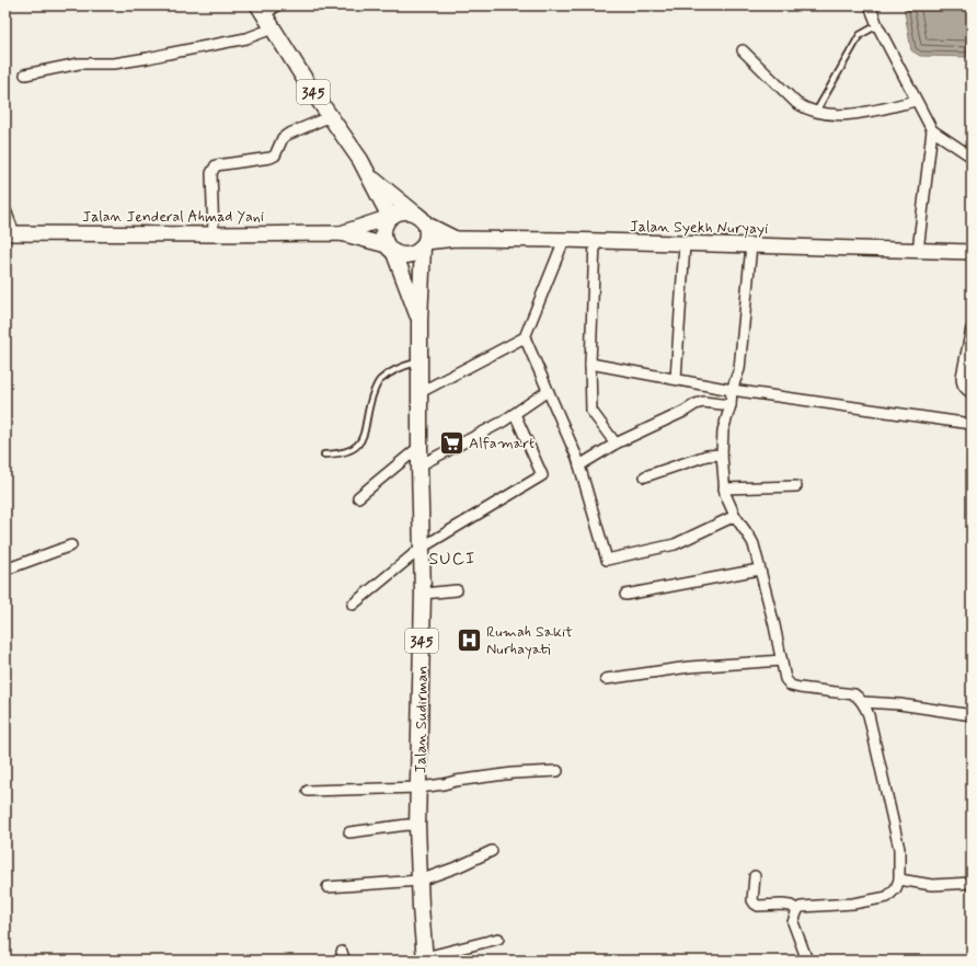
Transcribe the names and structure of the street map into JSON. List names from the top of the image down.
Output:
{
  "streets": {
    "main road": [
      "345",
      "Jalan Jenderal Ahmad Yani",
      "Jalan Syekh Nuryayi",
      "Jalan Sudirman"
    ]
  },
  "crossings": [
    ["345", "Jalan Jenderal Ahmad Yani"],
    ["345", "Jalan Syekh Nuryayi"],
    ["345", "Jalan Sudirman"],
    ["Jalan Jenderal Ahmad Yani", "Jalan Syekh Nuryayi"],
    ["Jalan Jenderal Ahmad Yani", "Jalan Sudirman"],
    ["Jalan Syekh Nuryayi", "Jalan Sudirman"]
  ],
  "districts": ["SUCI"],
  "places": {
    "supermarket": ["Alfamart"],
    "hospital": ["Rumah Sakit Nurhayati"]
  }
}
